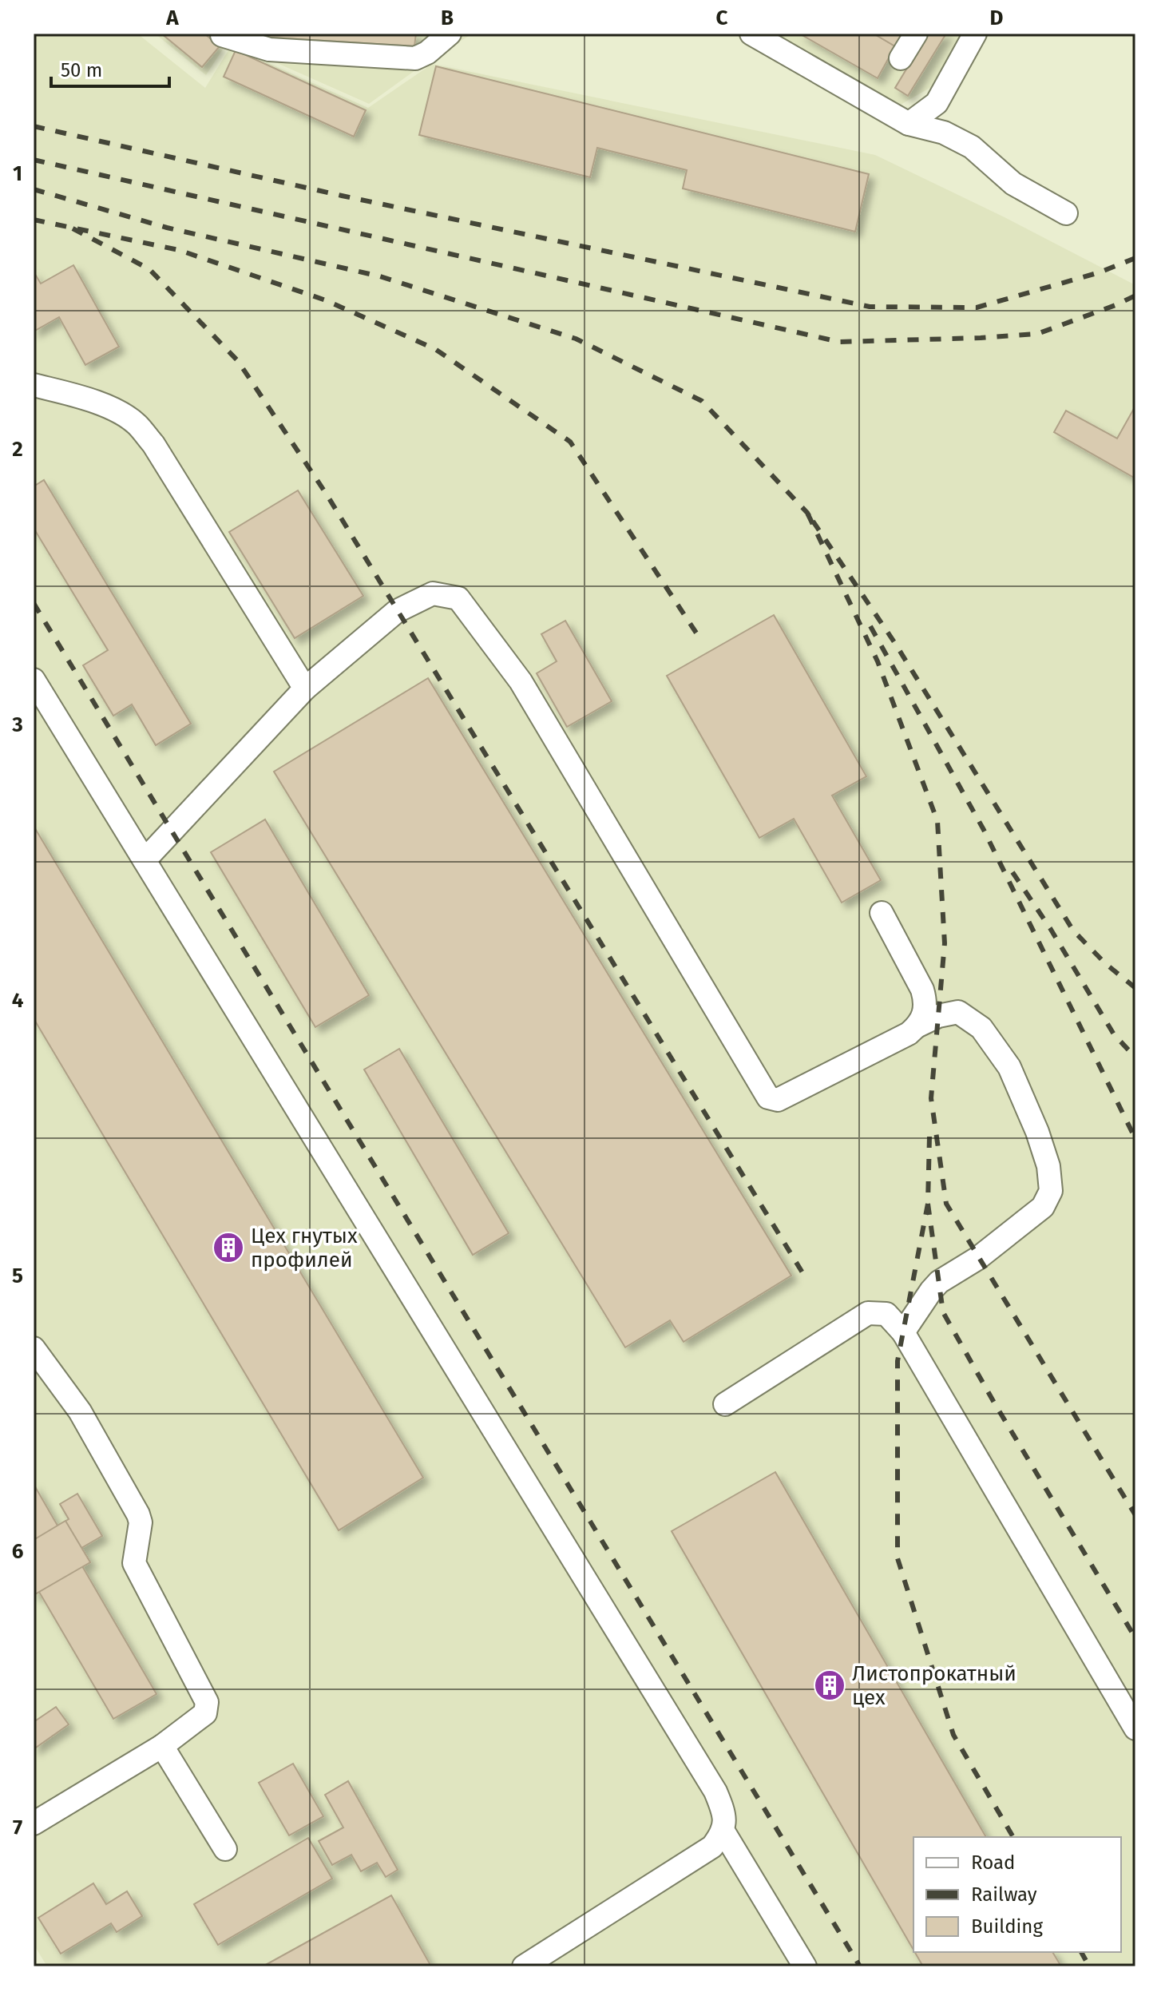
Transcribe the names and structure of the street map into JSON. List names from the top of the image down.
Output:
{
  "places": {
    "building": ["Цех гнутых профилей", "Листопрокатный цех"]
  },
  "legend": ["Road", "Railway", "Building"],
  "scale_bar": "50 m",
  "grid": {
    "columns": [
      "A",
      "B",
      "C",
      "D"
    ],
    "rows": [
      "1",
      "2",
      "3",
      "4",
      "5",
      "6",
      "7"
    ]
  }
}
